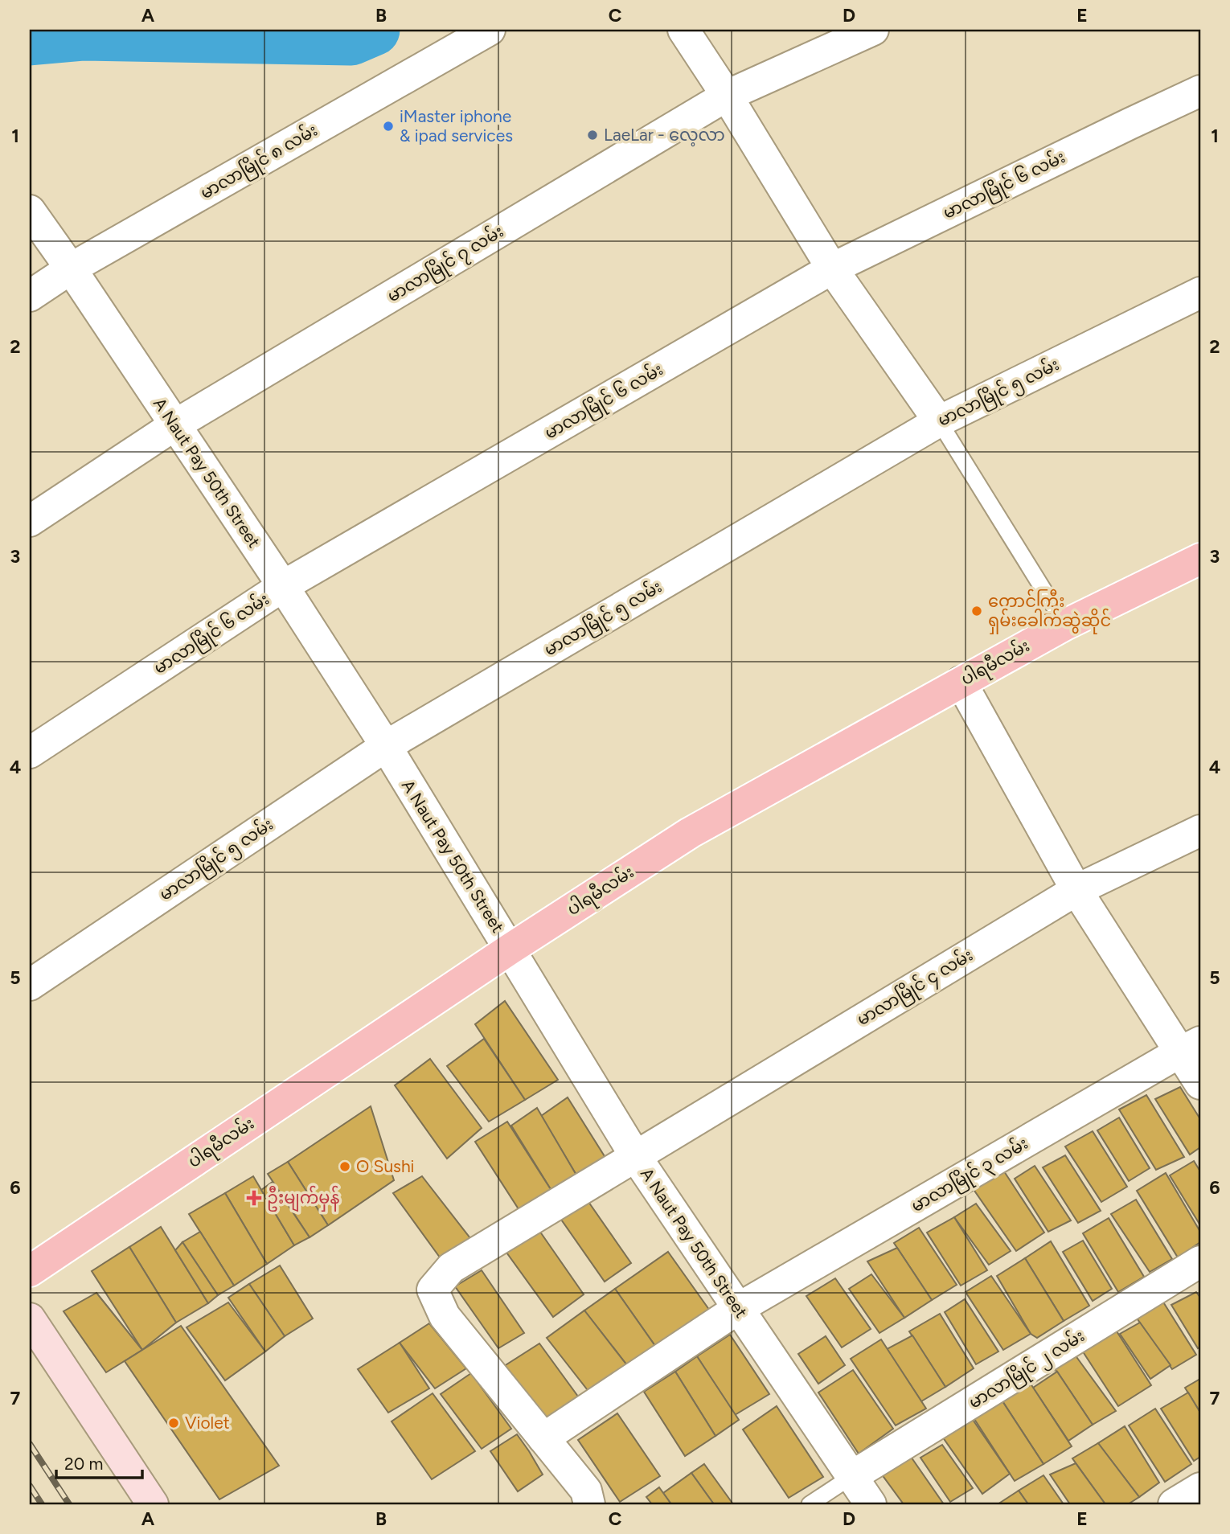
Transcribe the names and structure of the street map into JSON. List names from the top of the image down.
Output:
{
  "streets": {
    "main road": ["ပါရမီလမ်း"],
    "street": [
      "မာလာမြိုင် ၈ လမ်း",
      "မာလာမြိုင် ၆ လမ်း",
      "မာလာမြိုင် ၇ လမ်း",
      "မာလာမြိုင် ၅ လမ်း",
      "A Naut Pay 50th Street",
      "မာလာမြိုင် ၄ လမ်း",
      "မာလာမြိုင် ၃ လမ်း",
      "မာလာမြိုင် ၂ လမ်း"
    ]
  },
  "crossings": [
    ["မာလာမြိုင် ၈ လမ်း", "A Naut Pay 50th Street"],
    ["မာလာမြိုင် ၆ လမ်း", "A Naut Pay 50th Street"],
    ["မာလာမြိုင် ၇ လမ်း", "A Naut Pay 50th Street"],
    ["မာလာမြိုင် ၅ လမ်း", "A Naut Pay 50th Street"],
    ["A Naut Pay 50th Street", "ပါရမီလမ်း"],
    ["A Naut Pay 50th Street", "မာလာမြိုင် ၄ လမ်း"],
    ["A Naut Pay 50th Street", "မာလာမြိုင် ၃ လမ်း"],
    ["A Naut Pay 50th Street", "မာလာမြိုင် ၂ လမ်း"],
    ["မာလာမြိုင် ၄ လမ်း", "မာလာမြိုင် ၃ လမ်း"]
  ],
  "places": {
    "other": [
      "iMaster iphone & ipad services",
      "LaeLar - လေ့လာ",
      "တောင်ကြီး ရှမ်းခေါက်ဆွဲဆိုင်",
      "O Sushi",
      "Violet"
    ],
    "health": ["ဦးမျက်မှန်"]
  },
  "scale_bar": "20 m",
  "grid": {
    "columns": [
      "A",
      "B",
      "C",
      "D",
      "E"
    ],
    "rows": [
      "1",
      "2",
      "3",
      "4",
      "5",
      "6",
      "7"
    ]
  }
}
